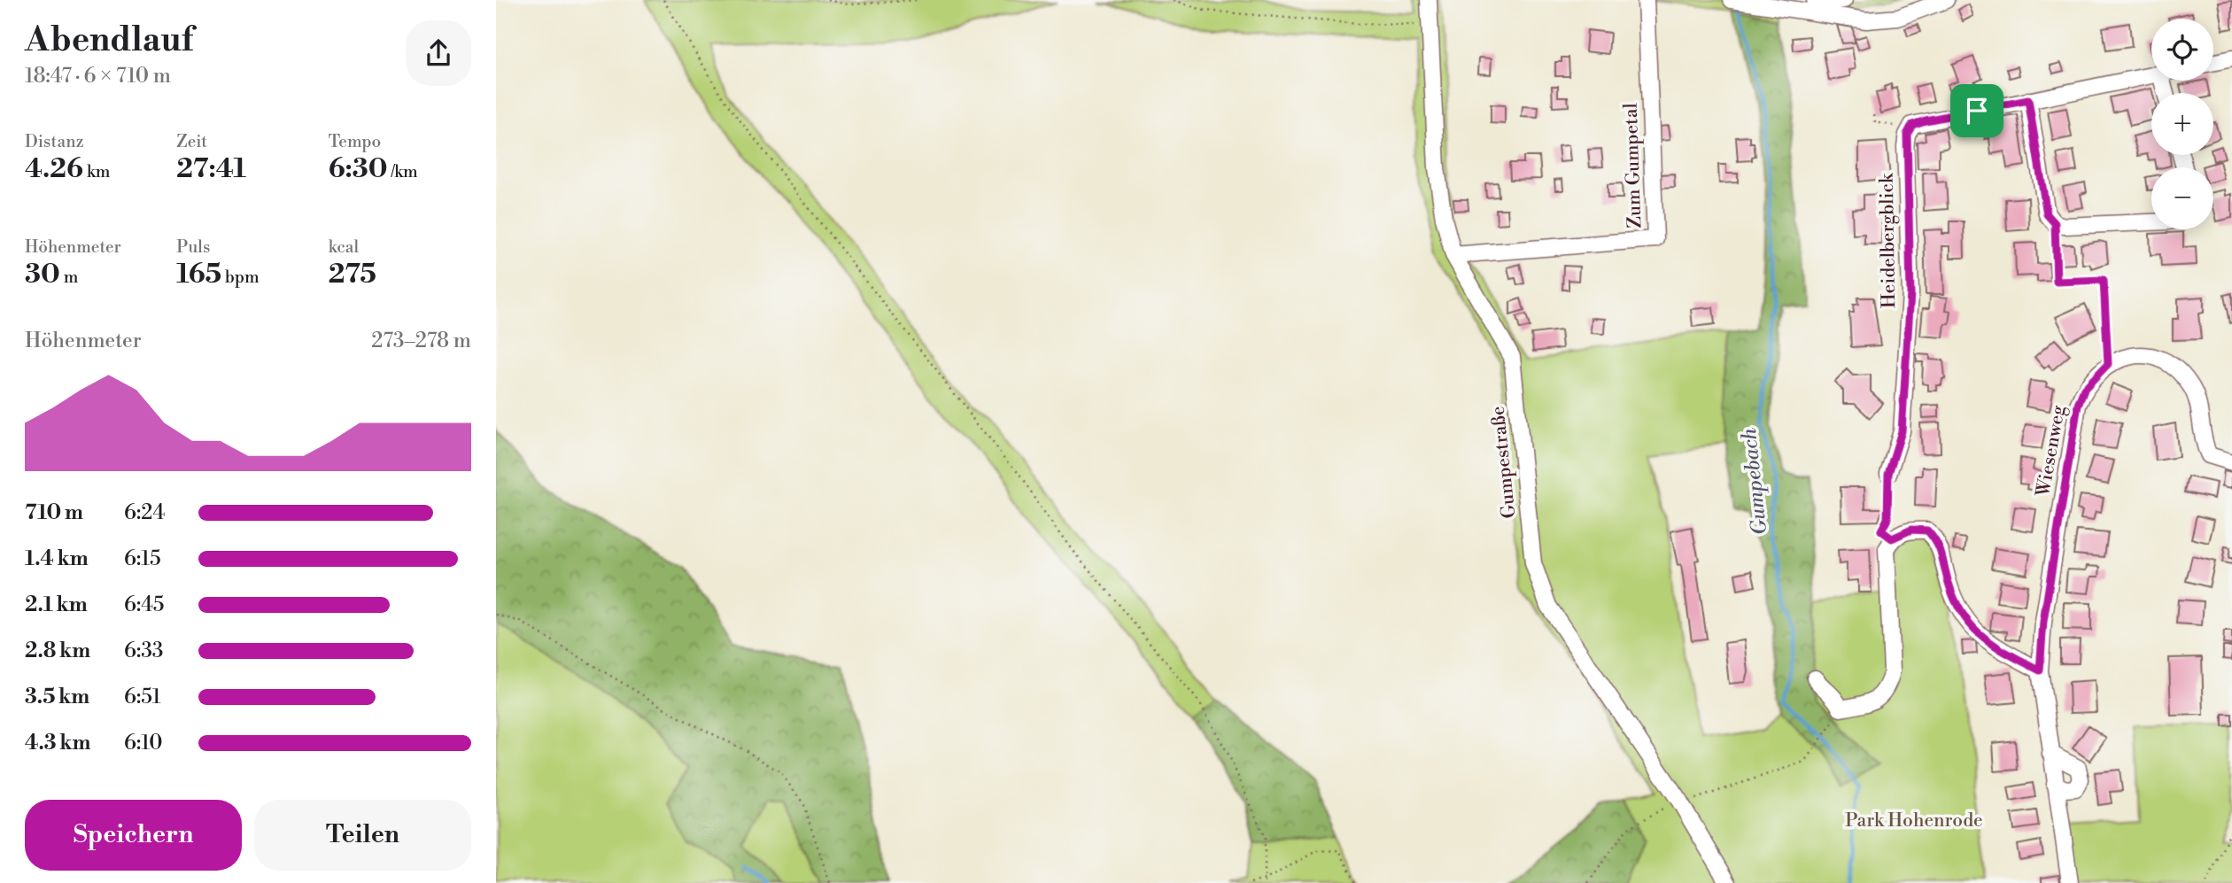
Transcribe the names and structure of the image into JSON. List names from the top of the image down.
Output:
{
  "streets": {
    "street": [
      "Zum Gumpetal",
      "Heidelbergblick",
      "Wiesenweg",
      "Gumpestraße"
    ]
  },
  "crossings": [
    ["Zum Gumpetal", "Gumpestraße"]
  ],
  "water": ["Gumpebach"],
  "parks": ["Park Hohenrode"],
  "page": {
    "heading": ["Abendlauf", "18:47 · 6 × 710 m"],
    "map_buttons": ["+", "−"],
    "stats": [
      ["Distanz", "4.26 km"],
      ["Zeit", "27:41"],
      ["Tempo", "6:30 /km"],
      ["Höhenmeter", "30 m"],
      ["Puls", "165 bpm"],
      ["kcal", "275"]
    ],
    "chart": ["Höhenmeter", "273–278 m"],
    "list": [
      {
        "name": "710 m",
        "note": "6:24"
      },
      {
        "name": "1.4 km",
        "note": "6:15"
      },
      {
        "name": "2.1 km",
        "note": "6:45"
      },
      {
        "name": "2.8 km",
        "note": "6:33"
      },
      {
        "name": "3.5 km",
        "note": "6:51"
      },
      {
        "name": "4.3 km",
        "note": "6:10"
      }
    ],
    "buttons": ["Speichern", "Teilen"]
  }
}
